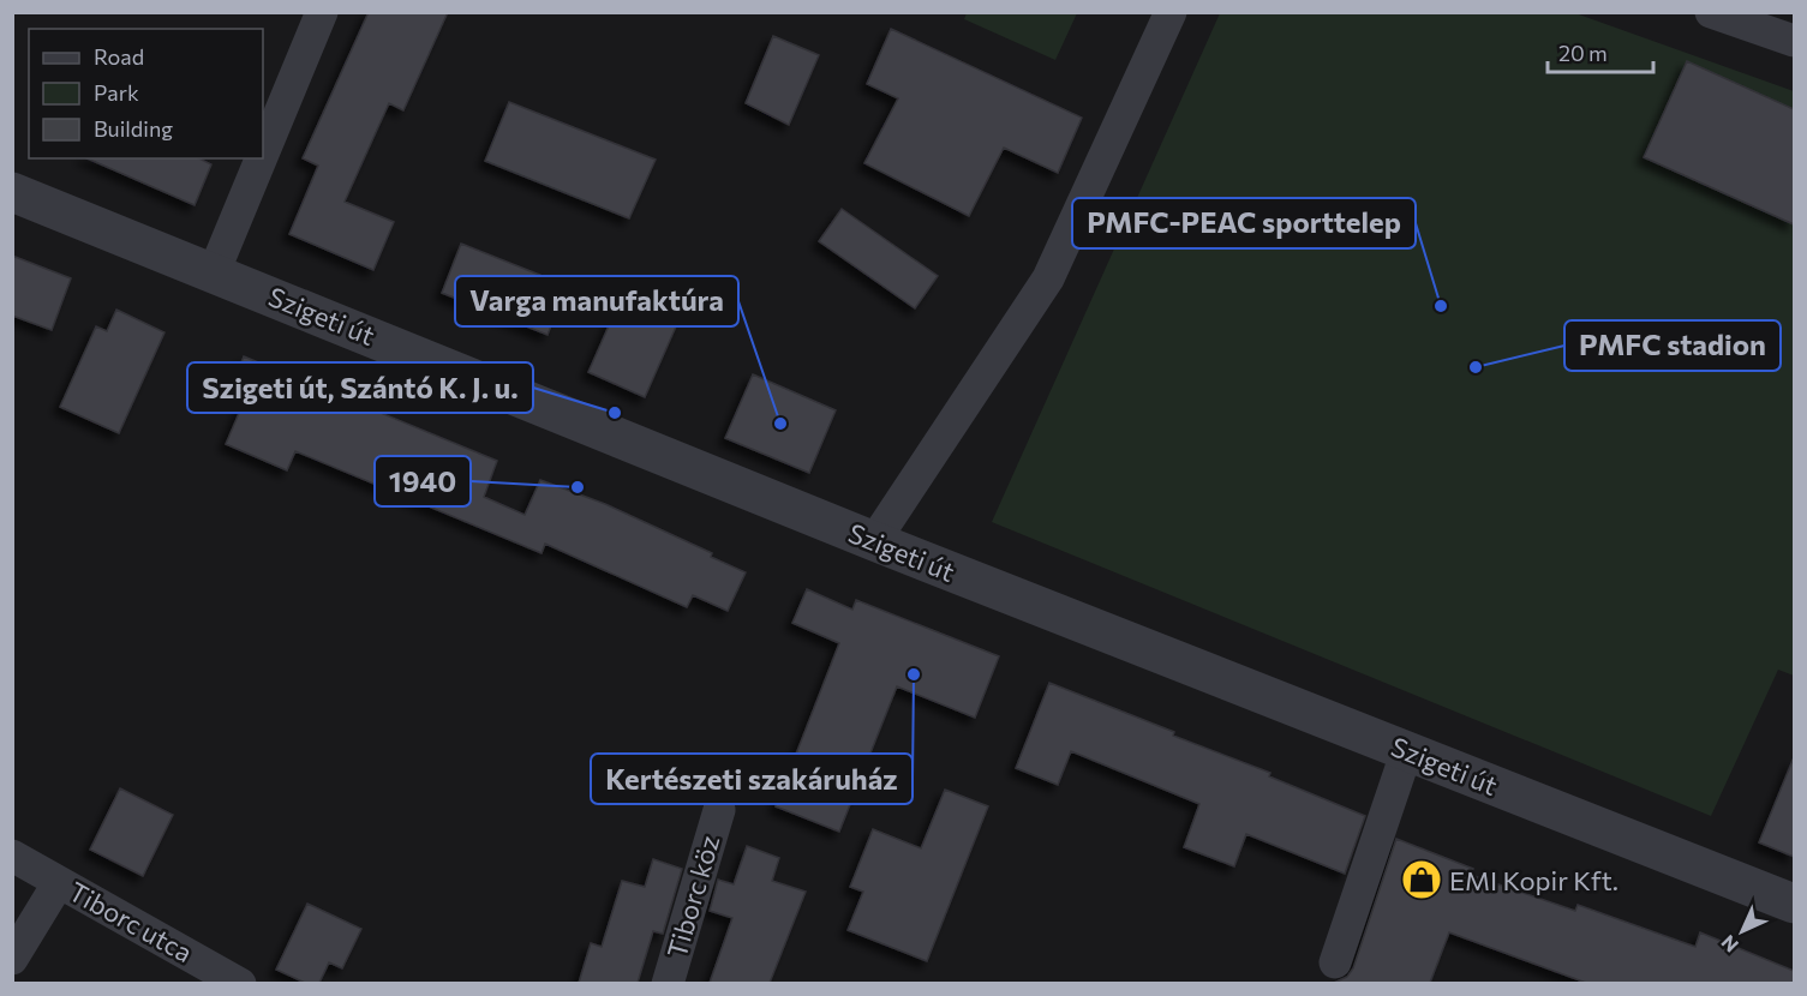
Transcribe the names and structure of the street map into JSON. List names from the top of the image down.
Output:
{
  "streets": {
    "street": ["Szigeti út", "Tiborc köz", "Tiborc utca"]
  },
  "places": {
    "other": [
      "PMFC-PEAC sporttelep",
      "PMFC stadion",
      "Szigeti út, Szántó K. J. u.",
      "Varga manufaktúra",
      "1940",
      "Kertészeti szakáruház"
    ],
    "shop": ["EMI Kopir Kft."]
  },
  "legend": ["Road", "Park", "Building"],
  "scale_bar": "20 m",
  "north": "bottom left"
}
